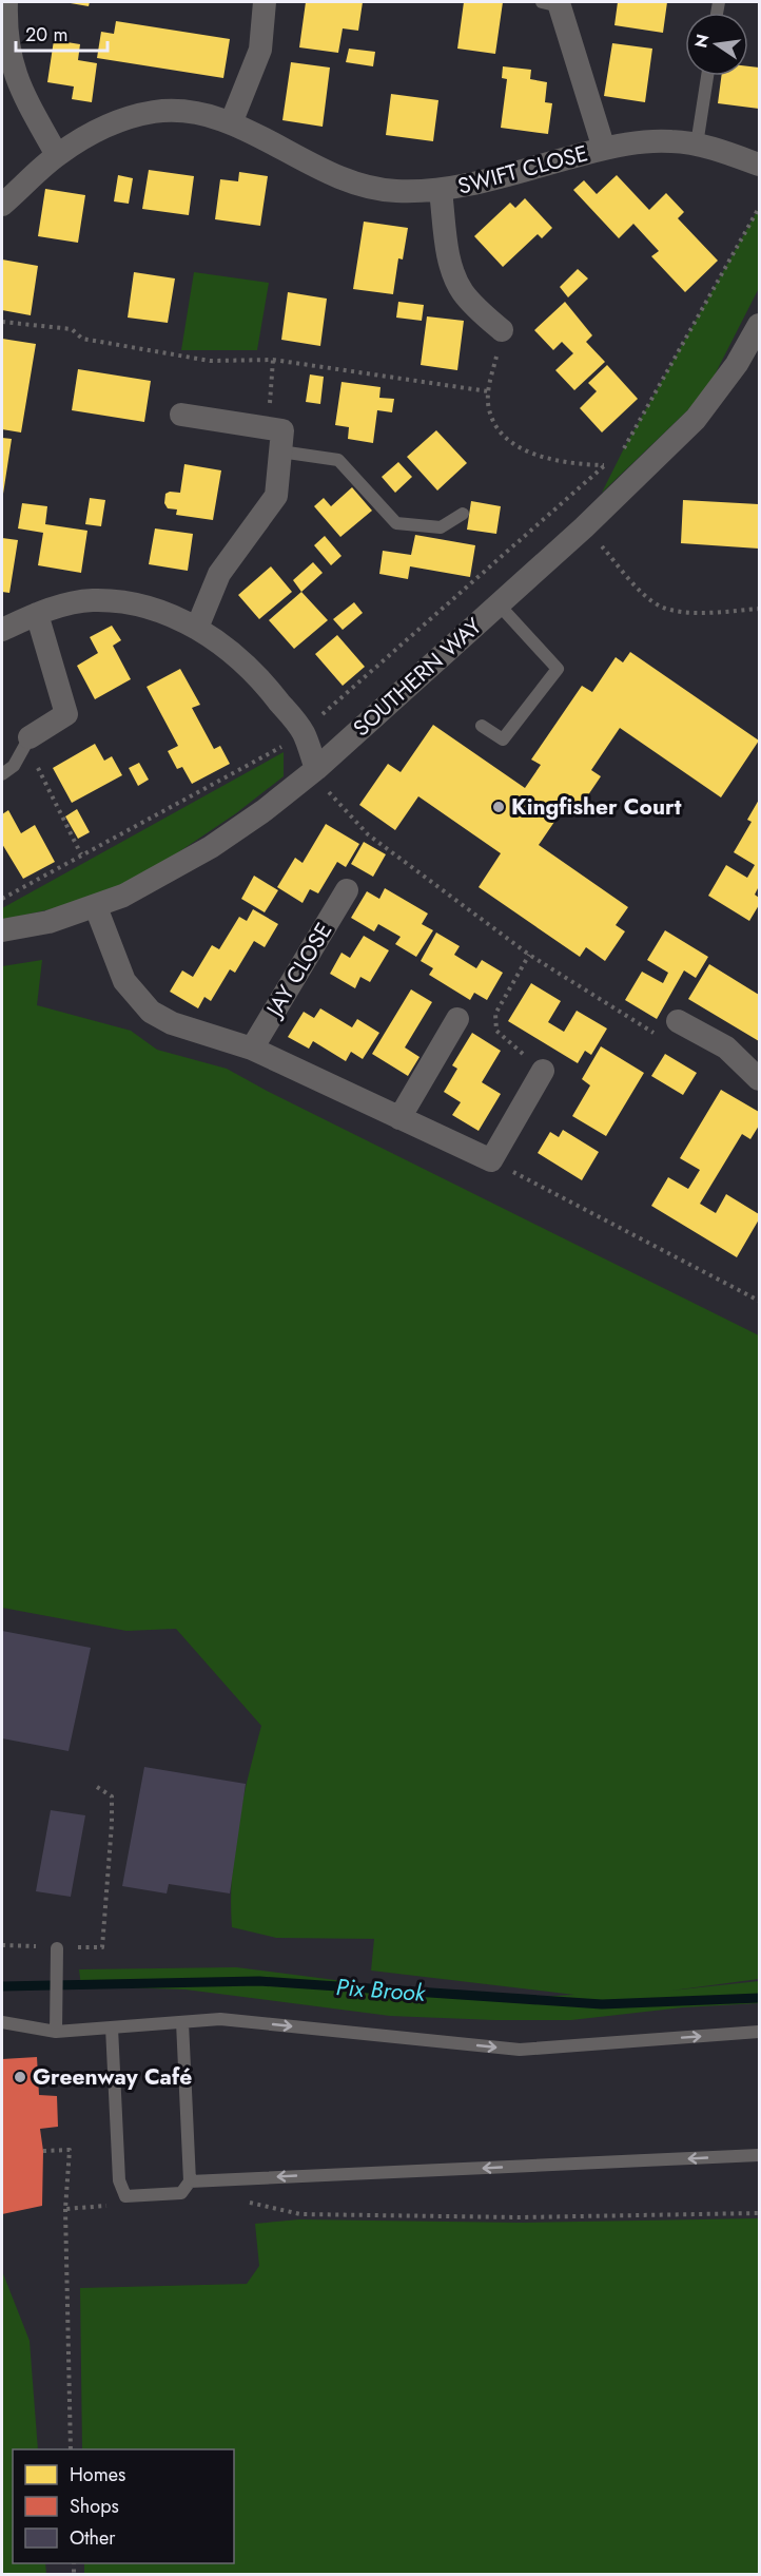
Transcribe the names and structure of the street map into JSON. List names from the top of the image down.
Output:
{
  "streets": {
    "street": ["SWIFT CLOSE", "SOUTHERN WAY", "JAY CLOSE"]
  },
  "water": ["Pix Brook"],
  "places": ["Kingfisher Court", "Greenway Café"],
  "legend": ["Homes", "Shops", "Other"],
  "scale_bar": "20 m",
  "north": "left"
}
